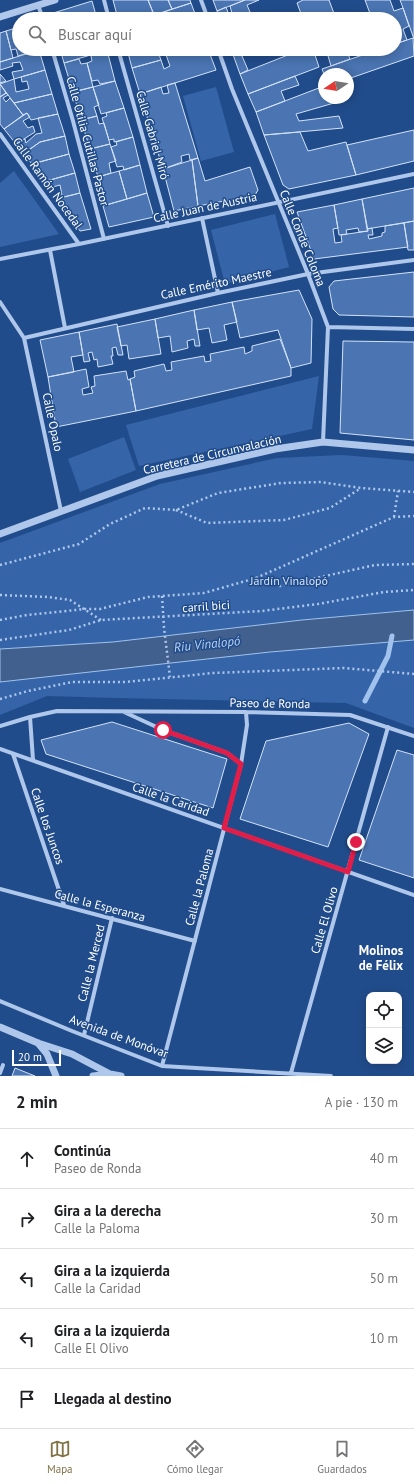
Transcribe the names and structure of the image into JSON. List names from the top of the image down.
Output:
{
  "streets": {
    "street": [
      "Calle Gabriel Miró",
      "Calle Otilia Cutillas Pastor",
      "Calle Ramón Nocedal",
      "Calle Juan de Austria",
      "Calle Conde Coloma",
      "Calle Emérito Maestre",
      "Calle Opalo",
      "Carretera de Circunvalación",
      "Paseo de Ronda",
      "Calle la Caridad",
      "Calle los Juncos",
      "Calle la Paloma",
      "Calle la Esperanza",
      "Calle El Olivo",
      "Calle la Merced",
      "Avenida de Monóvar"
    ],
    "path": ["carril bici"]
  },
  "crossings": [
    ["Calle Gabriel Miró", "Calle Juan de Austria"],
    ["Calle Otilia Cutillas Pastor", "Calle Juan de Austria"],
    ["Calle Ramón Nocedal", "Calle Juan de Austria"],
    ["Calle Juan de Austria", "Calle Conde Coloma"],
    ["Calle Conde Coloma", "Calle Emérito Maestre"],
    ["Calle Conde Coloma", "Carretera de Circunvalación"],
    ["Calle Emérito Maestre", "Calle Opalo"],
    ["Calle Opalo", "Carretera de Circunvalación"],
    ["Paseo de Ronda", "Calle la Paloma"],
    ["Paseo de Ronda", "Calle El Olivo"],
    ["Calle la Caridad", "Calle los Juncos"],
    ["Calle la Caridad", "Calle la Paloma"],
    ["Calle la Caridad", "Calle El Olivo"],
    ["Calle los Juncos", "Calle la Esperanza"],
    ["Calle la Paloma", "Calle la Esperanza"],
    ["Calle la Paloma", "Avenida de Monóvar"],
    ["Calle la Esperanza", "Calle la Merced"],
    ["Calle El Olivo", "Avenida de Monóvar"],
    ["Calle la Merced", "Avenida de Monóvar"]
  ],
  "districts": ["Molinos de Félix"],
  "water": ["Riu Vinalopó"],
  "parks": ["Jardín Vinalopó"],
  "scale_bar": "20 m",
  "north": "left",
  "page": {
    "search": "Buscar aquí",
    "scale": "20 m",
    "heading": ["2 min", "A pie · 130 m"],
    "list": [
      ["Continúa", "Paseo de Ronda", "40 m"],
      ["Gira a la derecha", "Calle la Paloma", "30 m"],
      ["Gira a la izquierda", "Calle la Caridad", "50 m"],
      ["Gira a la izquierda", "Calle El Olivo", "10 m"],
      "Llegada al destino"
    ],
    "nav": ["Mapa", "Cómo llegar", "Guardados"]
  }
}
